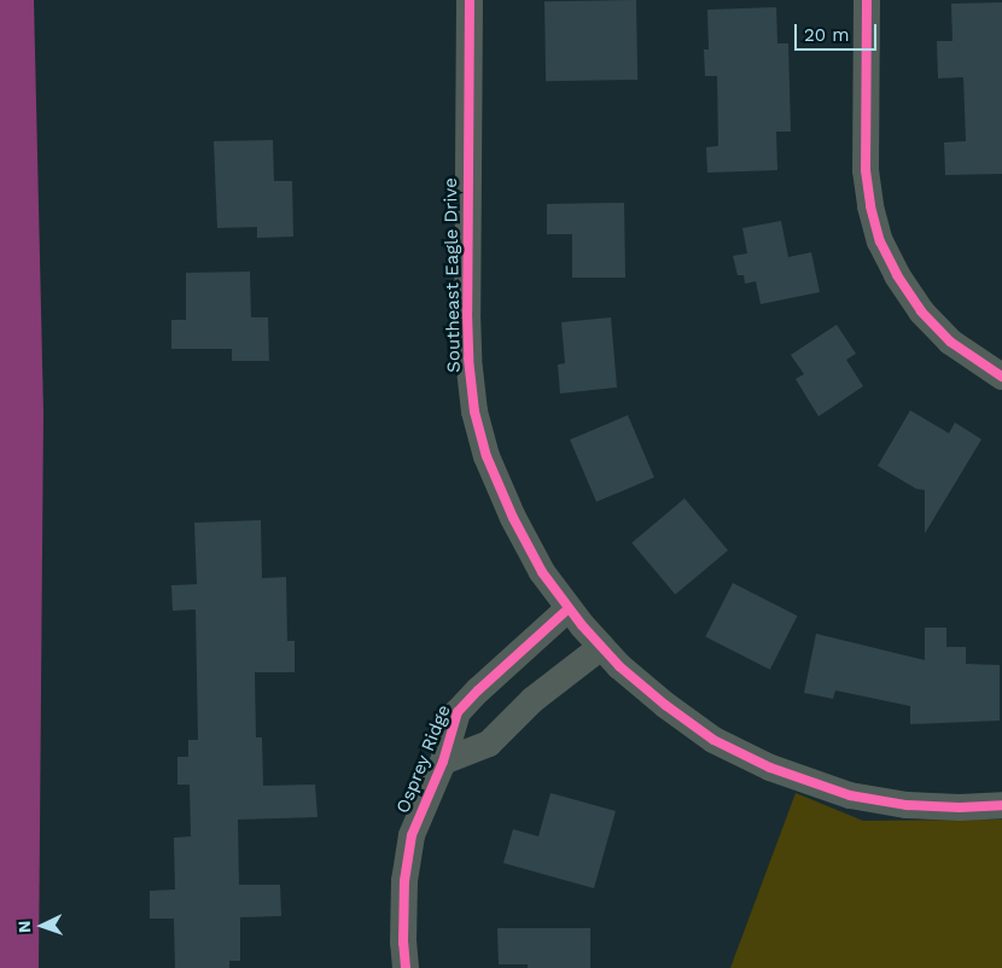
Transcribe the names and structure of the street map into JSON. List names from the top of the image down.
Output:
{
  "streets": {
    "street": ["Southeast Eagle Drive", "Osprey Ridge"]
  },
  "crossings": [
    ["Southeast Eagle Drive", "Osprey Ridge"]
  ],
  "scale_bar": "20 m",
  "north": "left"
}
